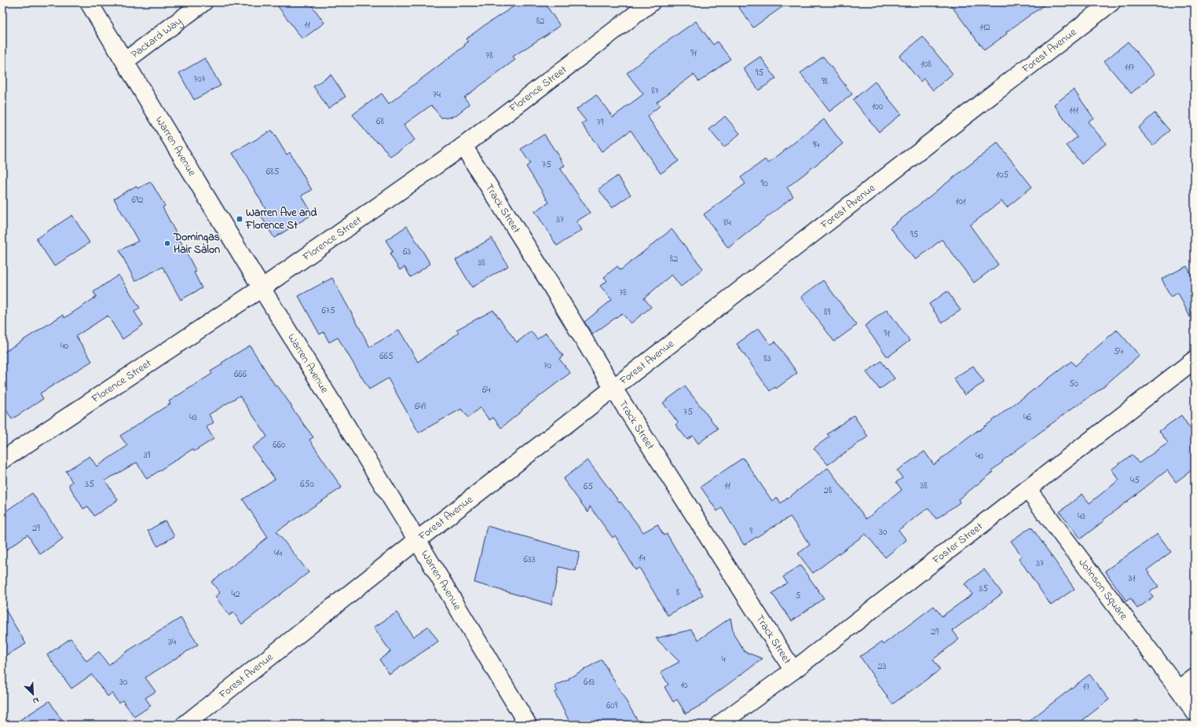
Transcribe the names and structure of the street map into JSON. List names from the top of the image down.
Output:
{
  "streets": {
    "street": [
      "Packard Way",
      "Forest Avenue",
      "Florence Street",
      "Warren Avenue",
      "Track Street",
      "Foster Street",
      "Johnson Square"
    ]
  },
  "crossings": [
    ["Packard Way", "Warren Avenue"],
    ["Forest Avenue", "Warren Avenue"],
    ["Forest Avenue", "Track Street"],
    ["Florence Street", "Warren Avenue"],
    ["Florence Street", "Track Street"],
    ["Track Street", "Foster Street"],
    ["Foster Street", "Johnson Square"]
  ],
  "places": {
    "transit": ["Warren Ave and Florence St"],
    "other": ["Domingas Hair Salon"]
  },
  "house_numbers": [
    "82",
    "11",
    "112",
    "91",
    "78",
    "108",
    "117",
    "95",
    "707",
    "98",
    "87",
    "74",
    "100",
    "111",
    "68",
    "79",
    "94",
    "75",
    "685",
    "105",
    "90",
    "692",
    "101",
    "37",
    "84",
    "95",
    "63",
    "82",
    "38",
    "78",
    "675",
    "89",
    "91",
    "40",
    "54",
    "665",
    "83",
    "70",
    "666",
    "50",
    "64",
    "649",
    "75",
    "43",
    "46",
    "660",
    "39",
    "40",
    "45",
    "35",
    "650",
    "11",
    "38",
    "65",
    "28",
    "43",
    "29",
    "9",
    "30",
    "44",
    "14",
    "633",
    "37",
    "31",
    "35",
    "8",
    "42",
    "5",
    "29",
    "34",
    "4",
    "23",
    "30",
    "613",
    "10",
    "17",
    "609"
  ],
  "north": "bottom right"
}
